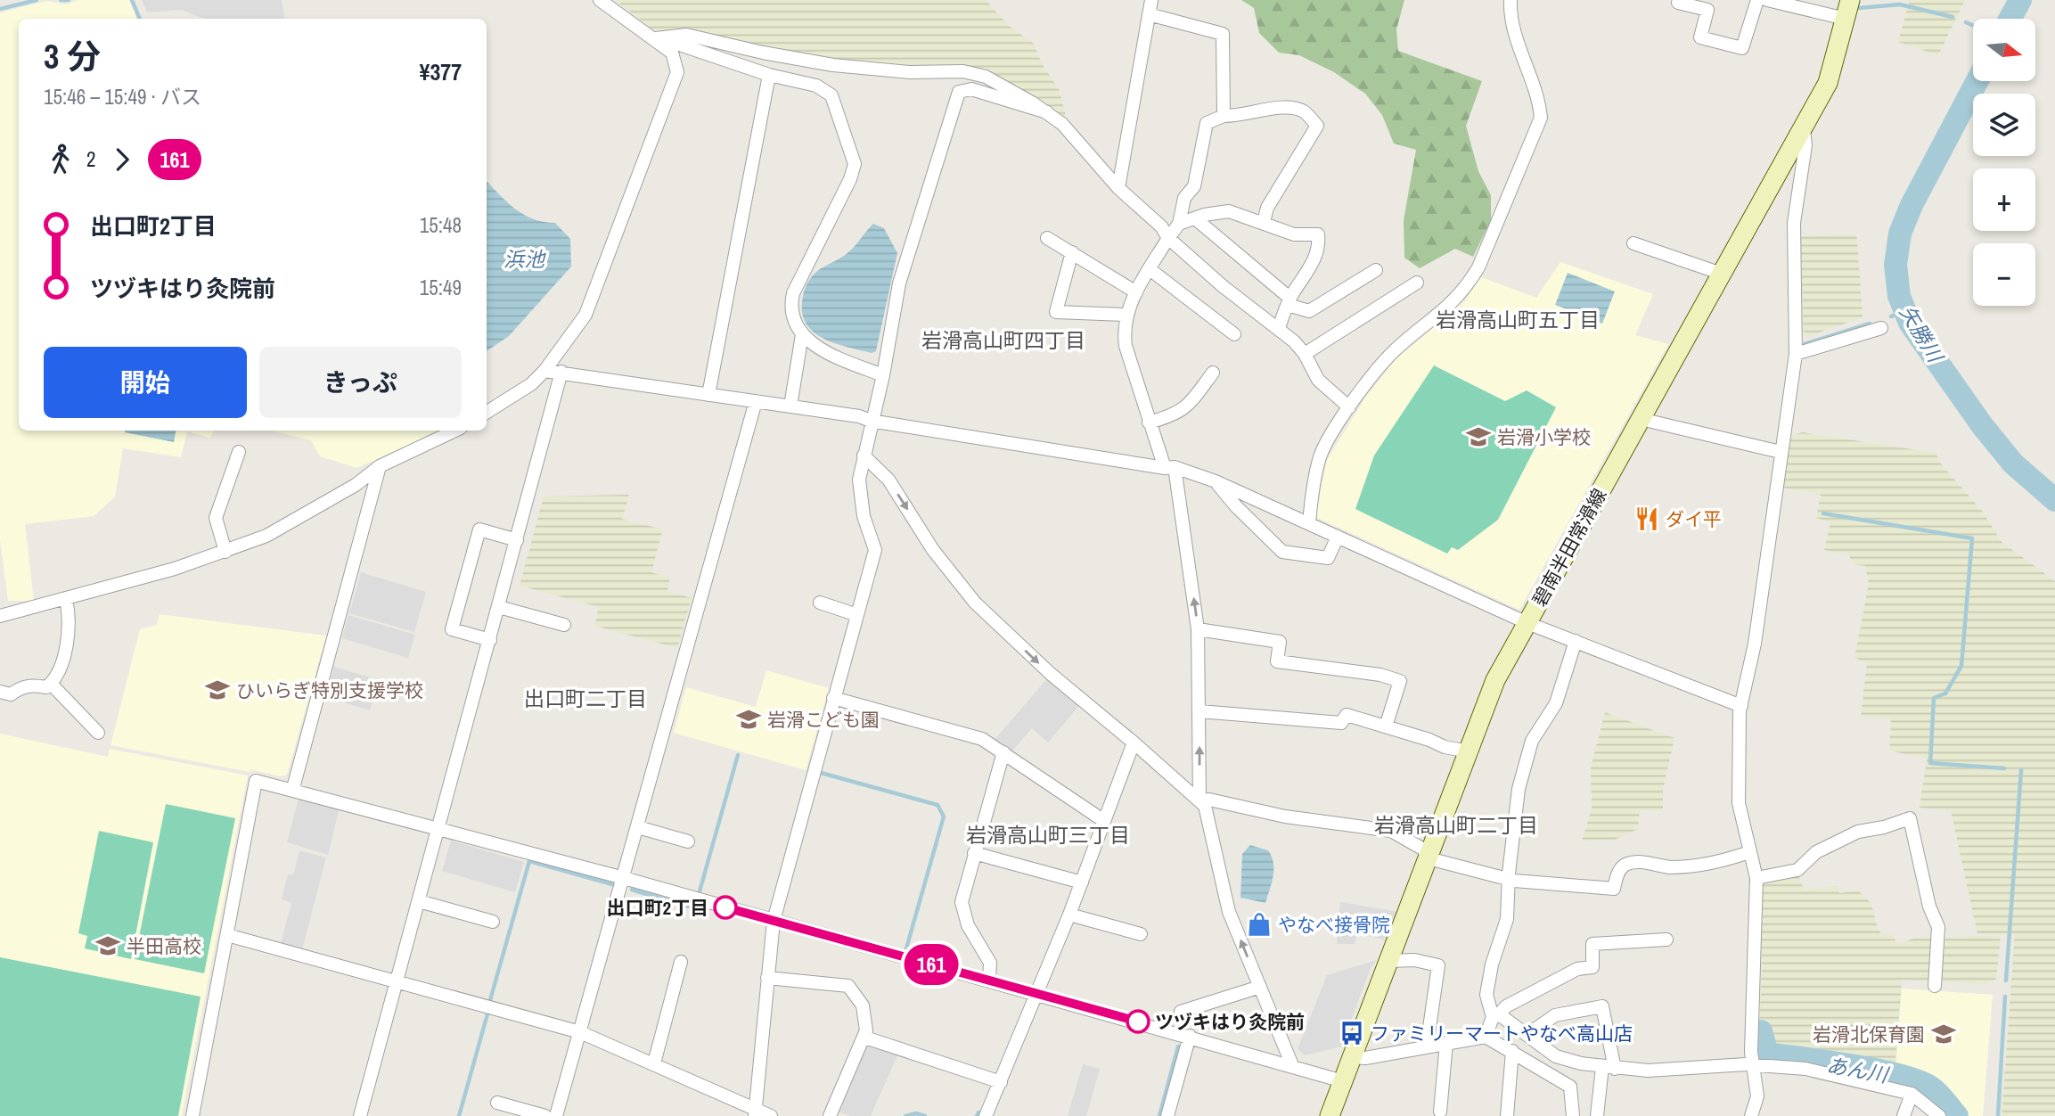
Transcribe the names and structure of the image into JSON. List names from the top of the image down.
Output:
{
  "streets": {
    "main road": ["碧南半田常滑線"]
  },
  "districts": [
    "岩滑高山町五丁目",
    "岩滑高山町四丁目",
    "出口町二丁目",
    "岩滑高山町二丁目",
    "岩滑高山町三丁目"
  ],
  "water": ["浜池", "矢勝川", "あん川"],
  "places": {
    "school or university": [
      "岩滑小学校",
      "ひいらぎ特別支援学校",
      "岩滑こども園",
      "半田高校",
      "岩滑北保育園"
    ],
    "restaurant": ["ダイ平"],
    "other": ["出口町2丁目", "ツヅキはり灸院前"],
    "shop": ["やなべ接骨院"],
    "bus stop": ["ファミリーマートやなべ高山店"]
  },
  "lines": ["bus line 161"],
  "north": "right",
  "page": {
    "on_map": "161",
    "map_buttons": ["+", "−"],
    "heading": ["3 分", "15:46 – 15:49 · バス", "¥377"],
    "legs": ["2", "161"],
    "list": [
      {
        "name": "出口町2丁目",
        "value": "15:48"
      },
      {
        "name": "ツヅキはり灸院前",
        "value": "15:49"
      }
    ],
    "buttons": ["開始", "きっぷ"]
  }
}
